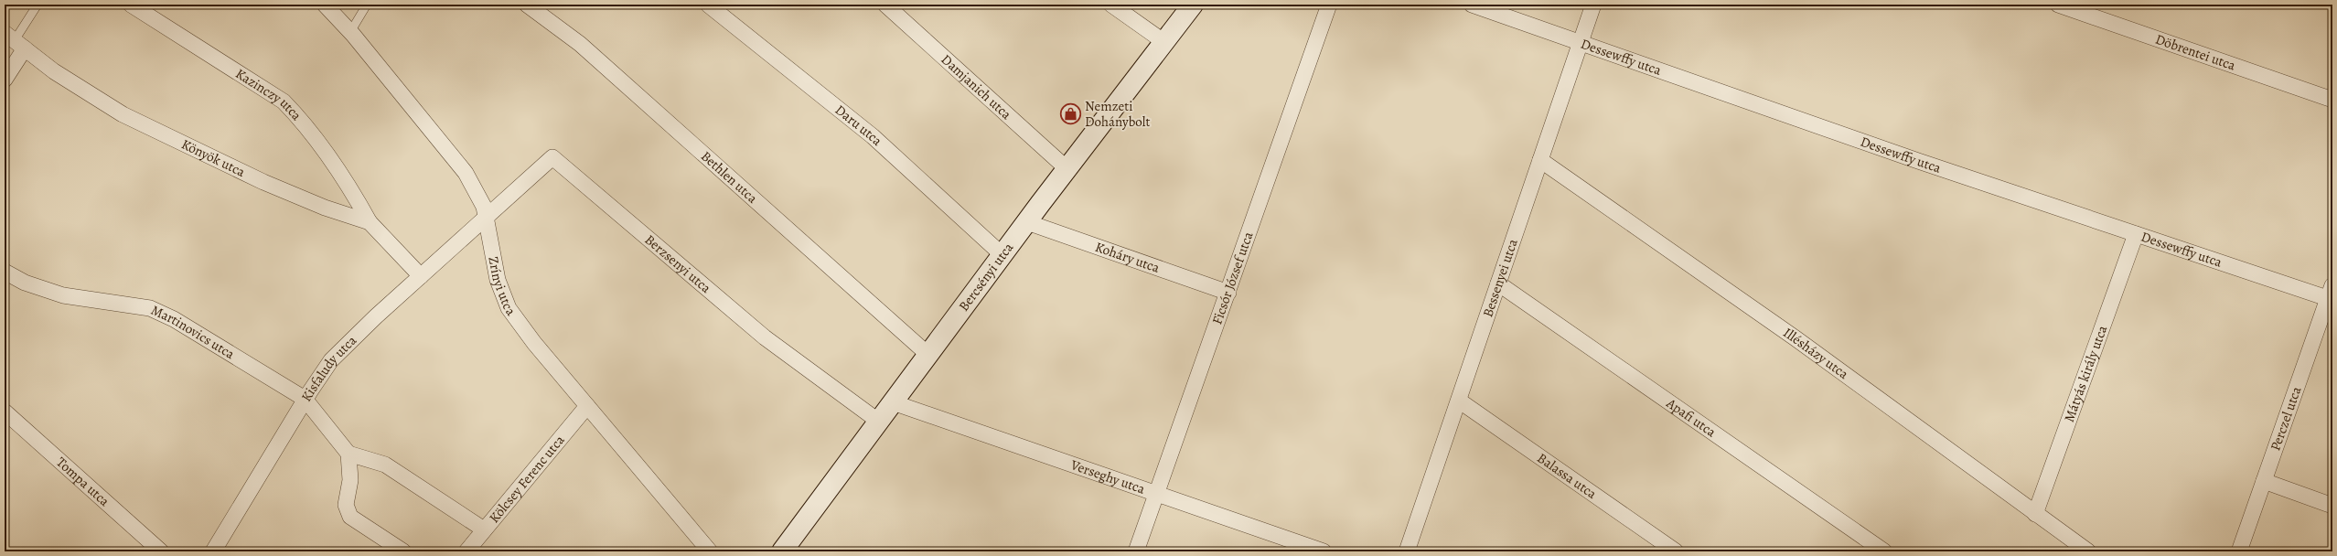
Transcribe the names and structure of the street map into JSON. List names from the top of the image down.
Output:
{
  "streets": {
    "street": [
      "Döbrentei utca",
      "Dessewffy utca",
      "Damjanich utca",
      "Kazinczy utca",
      "Daru utca",
      "Könyök utca",
      "Bethlen utca",
      "Koháry utca",
      "Berzsenyi utca",
      "Bercsényi utca",
      "Ficsór József utca",
      "Bessenyei utca",
      "Zrínyi utca",
      "Martinovics utca",
      "Illésházy utca",
      "Kisfaludy utca",
      "Mátyás király utca",
      "Apafi utca",
      "Perczel utca",
      "Balassa utca",
      "Verseghy utca",
      "Kölcsey Ferenc utca",
      "Tompa utca"
    ]
  },
  "crossings": [
    ["Dessewffy utca", "Bessenyei utca"],
    ["Dessewffy utca", "Mátyás király utca"],
    ["Dessewffy utca", "Perczel utca"],
    ["Damjanich utca", "Bercsényi utca"],
    ["Kazinczy utca", "Könyök utca"],
    ["Daru utca", "Bercsényi utca"],
    ["Könyök utca", "Kisfaludy utca"],
    ["Bethlen utca", "Bercsényi utca"],
    ["Koháry utca", "Bercsényi utca"],
    ["Koháry utca", "Ficsór József utca"],
    ["Berzsenyi utca", "Bercsényi utca"],
    ["Berzsenyi utca", "Zrínyi utca"],
    ["Berzsenyi utca", "Kisfaludy utca"],
    ["Bercsényi utca", "Verseghy utca"],
    ["Ficsór József utca", "Verseghy utca"],
    ["Bessenyei utca", "Illésházy utca"],
    ["Bessenyei utca", "Apafi utca"],
    ["Bessenyei utca", "Balassa utca"],
    ["Zrínyi utca", "Kisfaludy utca"],
    ["Zrínyi utca", "Kölcsey Ferenc utca"],
    ["Martinovics utca", "Kisfaludy utca"],
    ["Illésházy utca", "Mátyás király utca"]
  ],
  "places": {
    "shop": ["Nemzeti Dohánybolt"]
  }
}
